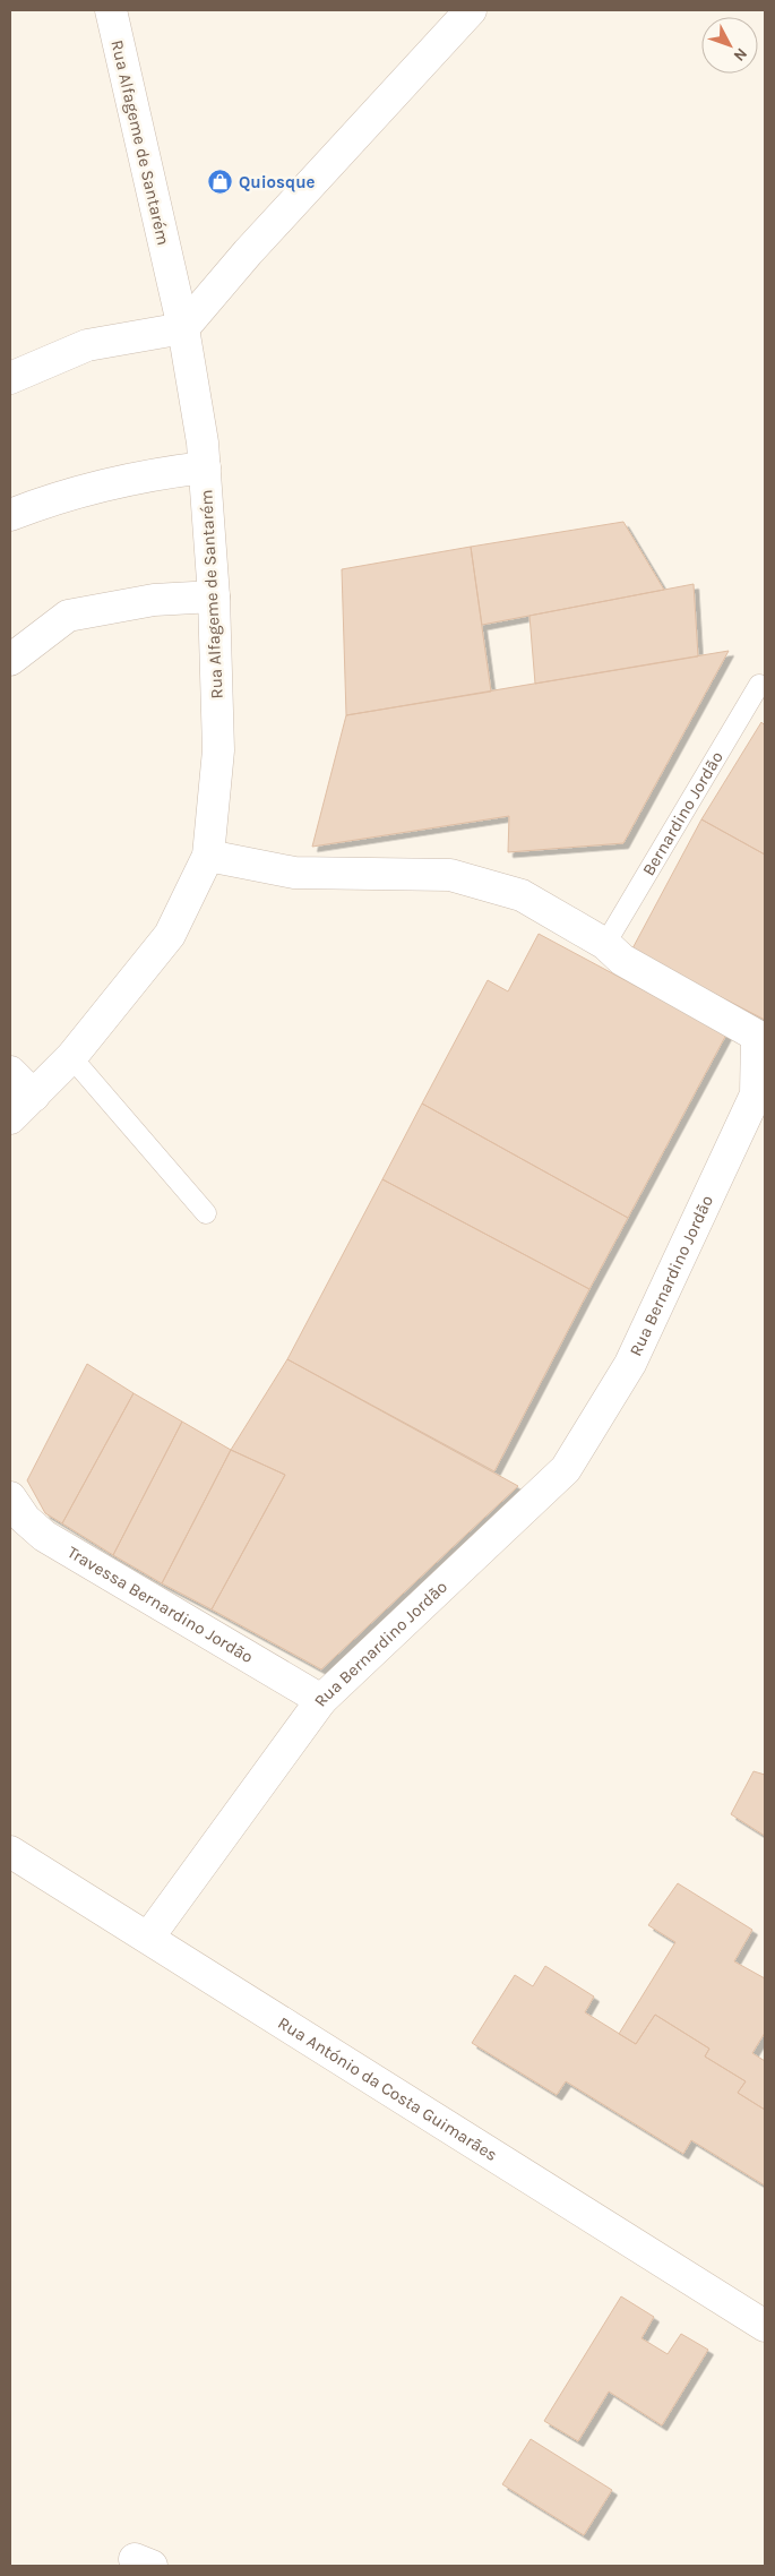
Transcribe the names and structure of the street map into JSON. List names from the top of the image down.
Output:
{
  "streets": {
    "street": [
      "Rua Alfageme de Santarém",
      "Rua Bernardino Jordão",
      "Travessa Bernardino Jordão",
      "Rua António da Costa Guimarães"
    ],
    "lane": ["Bernardino Jordão"]
  },
  "crossings": [
    ["Rua Alfageme de Santarém", "Rua Bernardino Jordão"],
    ["Bernardino Jordão", "Rua Bernardino Jordão"],
    ["Rua Bernardino Jordão", "Travessa Bernardino Jordão"],
    ["Rua Bernardino Jordão", "Rua António da Costa Guimarães"]
  ],
  "places": {
    "shop": ["Quiosque"]
  },
  "north": "bottom right"
}
